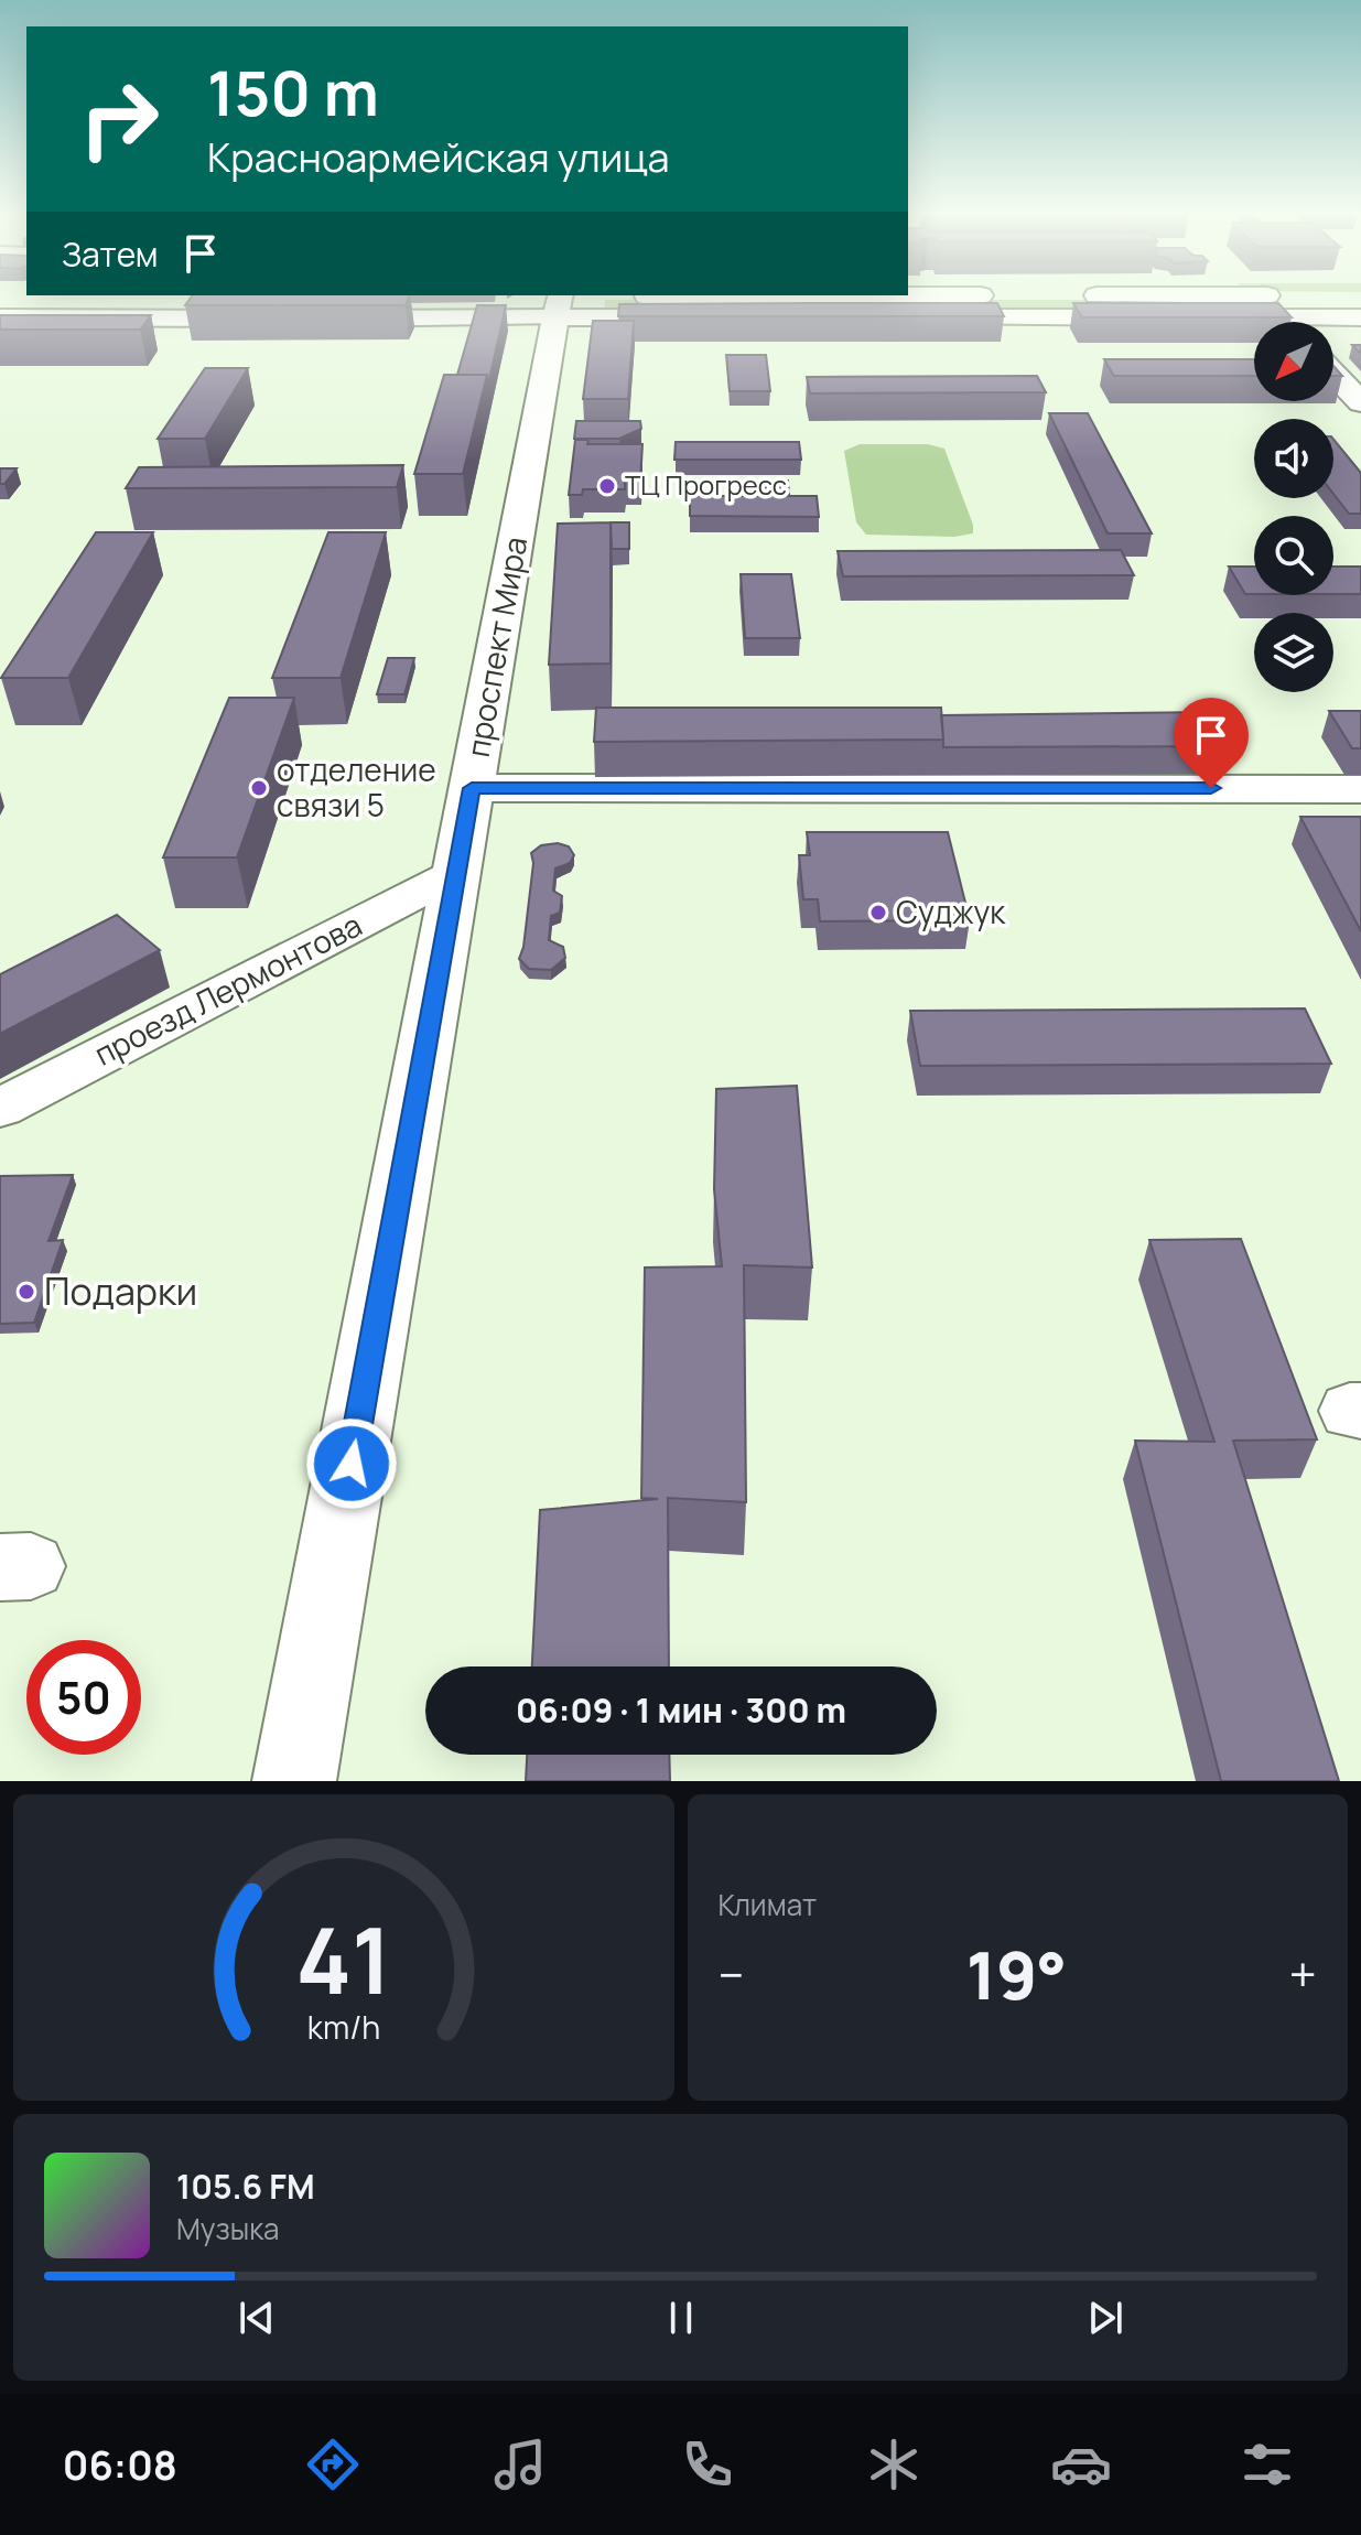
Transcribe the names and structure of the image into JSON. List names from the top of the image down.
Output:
{
  "streets": {
    "main road": ["проспект Мира"],
    "street": ["проезд Лермонтова"]
  },
  "crossings": [
    ["проспект Мира", "проезд Лермонтова"]
  ],
  "places": [
    "ТЦ Прогресс",
    "отделение связи 5",
    "Суджук",
    "Подарки"
  ],
  "north": "bottom left",
  "page": {
    "turn": ["150 m", "Красноармейская улица"],
    "then": "Затем",
    "limit": "50",
    "trip": "06:09 · 1 мин · 300 m",
    "tile": "Климат",
    "heat": ["−", "19°", "+"],
    "song": ["105.6 FM", "Музыка"],
    "tabs": "06:08",
    "gauge": ["41", "km/h"]
  }
}
